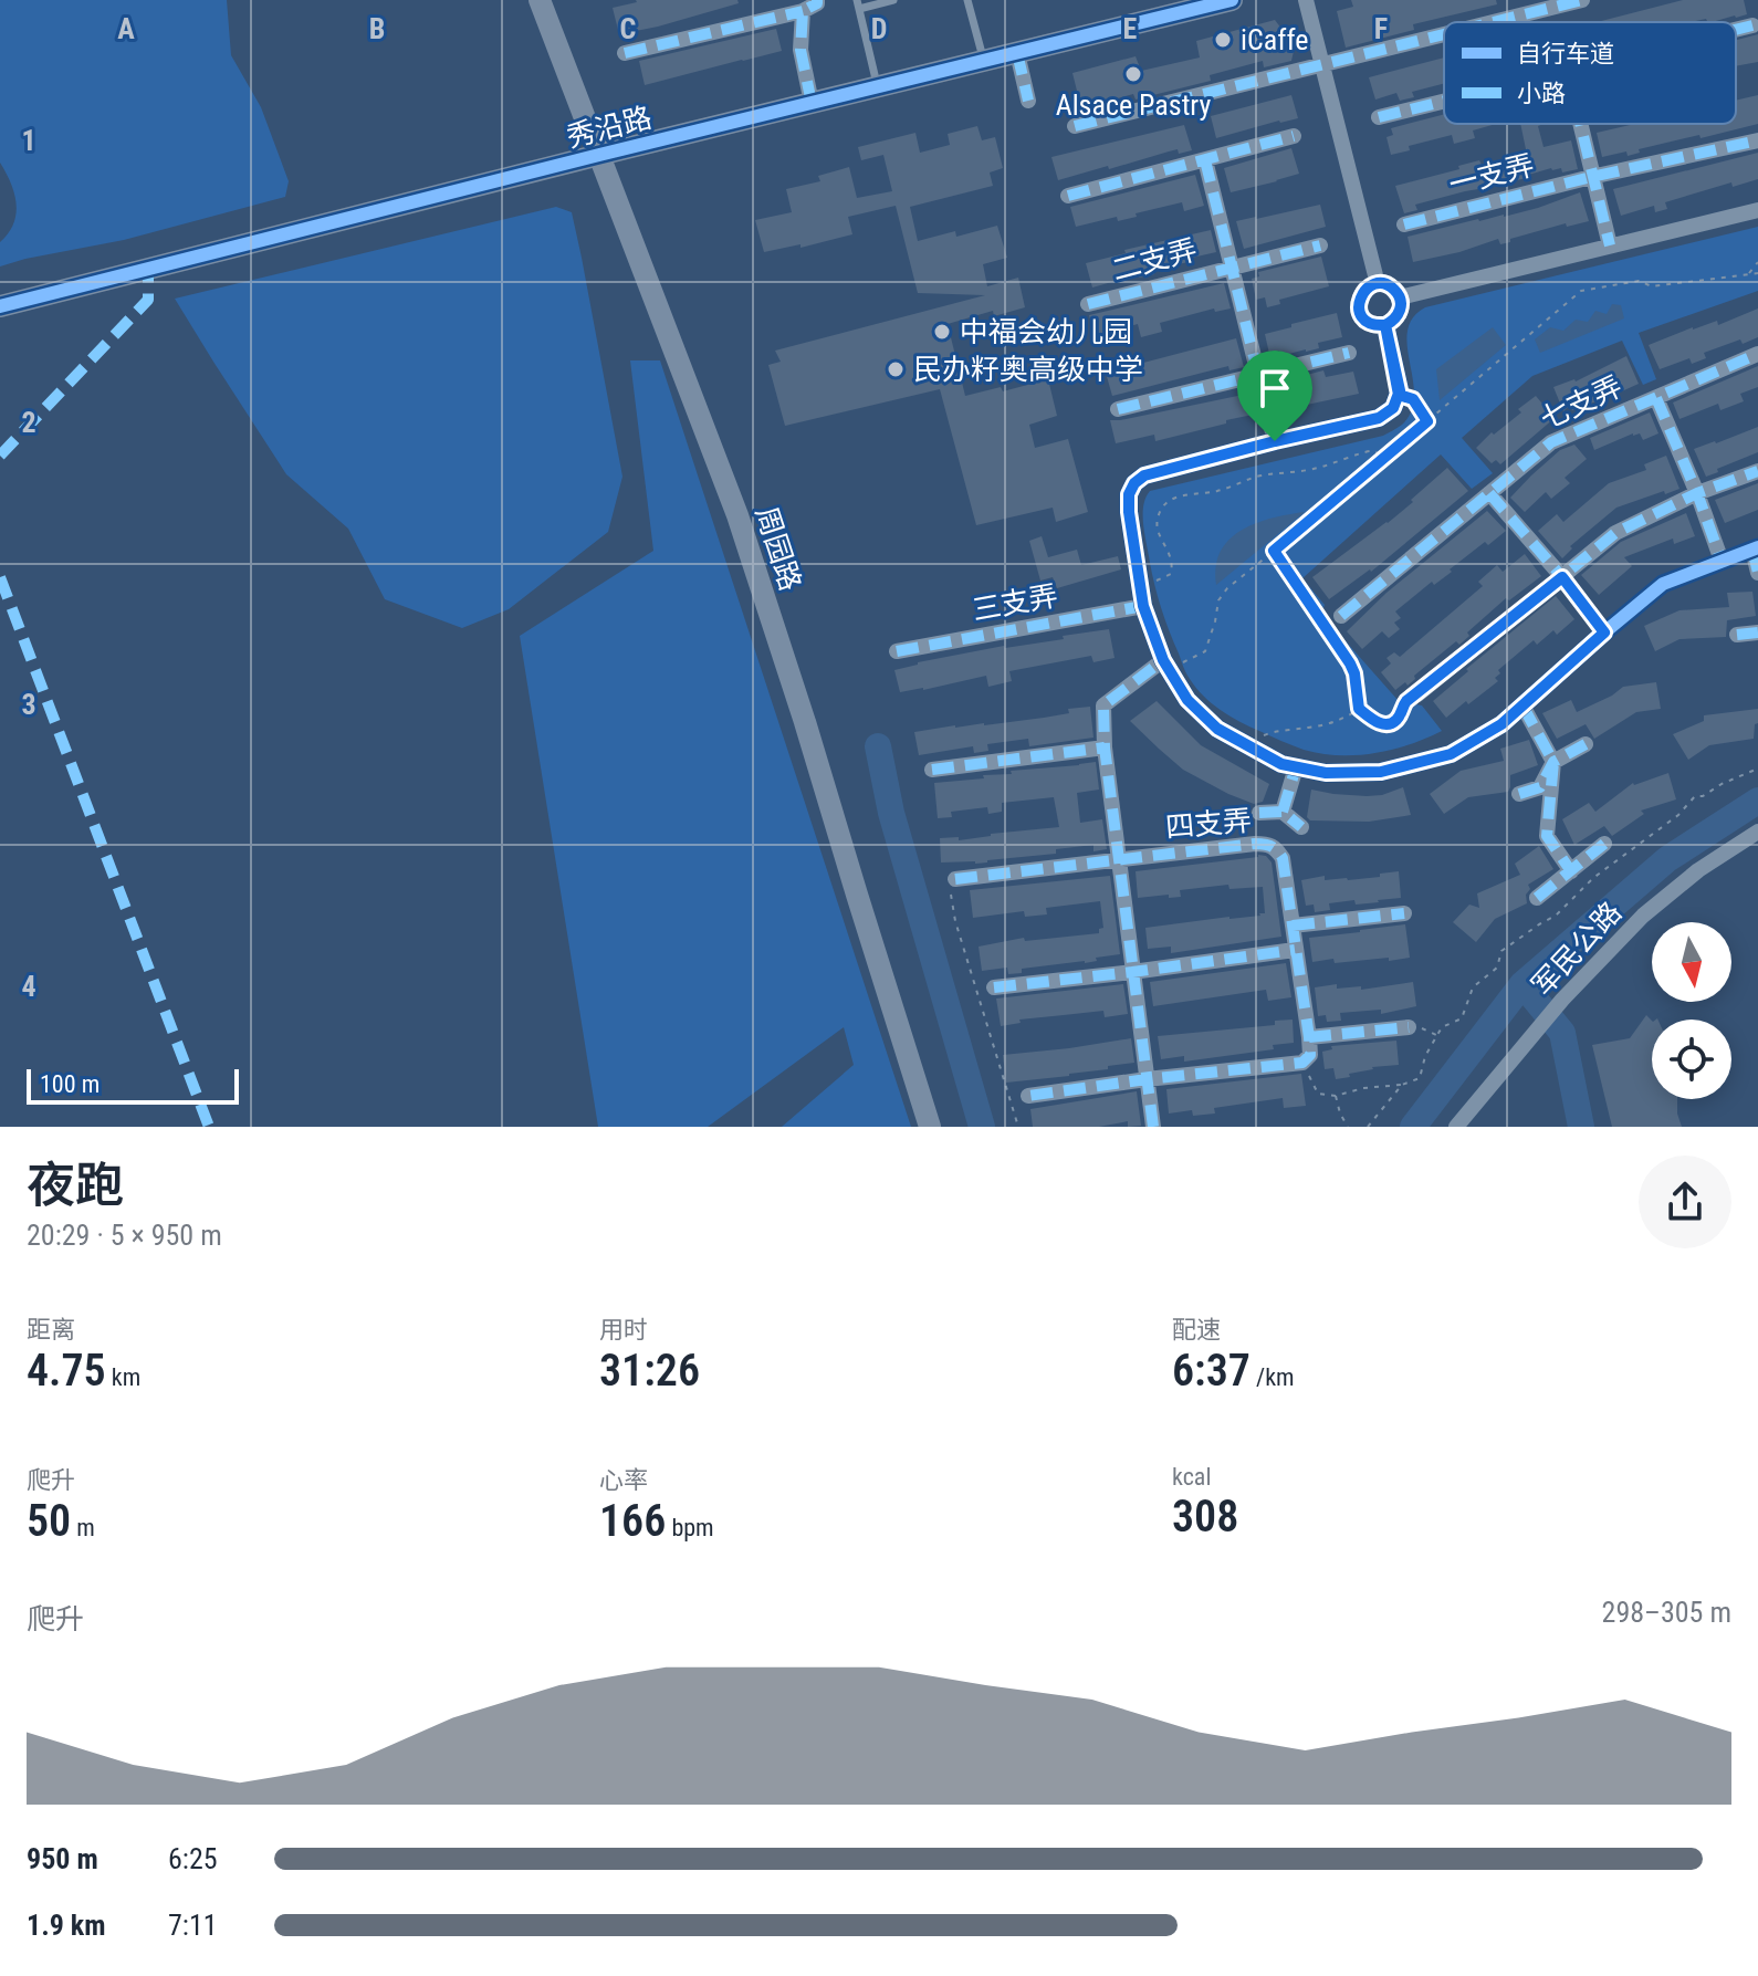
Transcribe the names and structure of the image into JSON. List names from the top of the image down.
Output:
{
  "streets": {
    "main road": ["秀沿路", "周园路"],
    "street": [
      "一支弄",
      "二支弄",
      "七支弄",
      "三支弄",
      "四支弄",
      "军民公路"
    ]
  },
  "crossings": [
    ["秀沿路", "周园路"]
  ],
  "places": [
    "iCaffe",
    "Alsace Pastry",
    "中福会幼儿园",
    "民办籽奥高级中学"
  ],
  "legend": ["自行车道", "小路"],
  "scale_bar": "100 m",
  "north": "bottom",
  "page": {
    "scale": "100 m",
    "heading": ["夜跑", "20:29 · 5 × 950 m"],
    "stats": [
      ["距离", "4.75 km"],
      ["用时", "31:26"],
      ["配速", "6:37 /km"],
      ["爬升", "50 m"],
      ["心率", "166 bpm"],
      ["kcal", "308"]
    ],
    "chart": ["爬升", "298–305 m"],
    "list": [
      {
        "name": "950 m",
        "note": "6:25"
      },
      {
        "name": "1.9 km",
        "note": "7:11"
      }
    ]
  },
  "grid": {
    "columns": [
      "A",
      "B",
      "C",
      "D",
      "E",
      "F"
    ],
    "rows": [
      "1",
      "2",
      "3",
      "4"
    ]
  }
}
